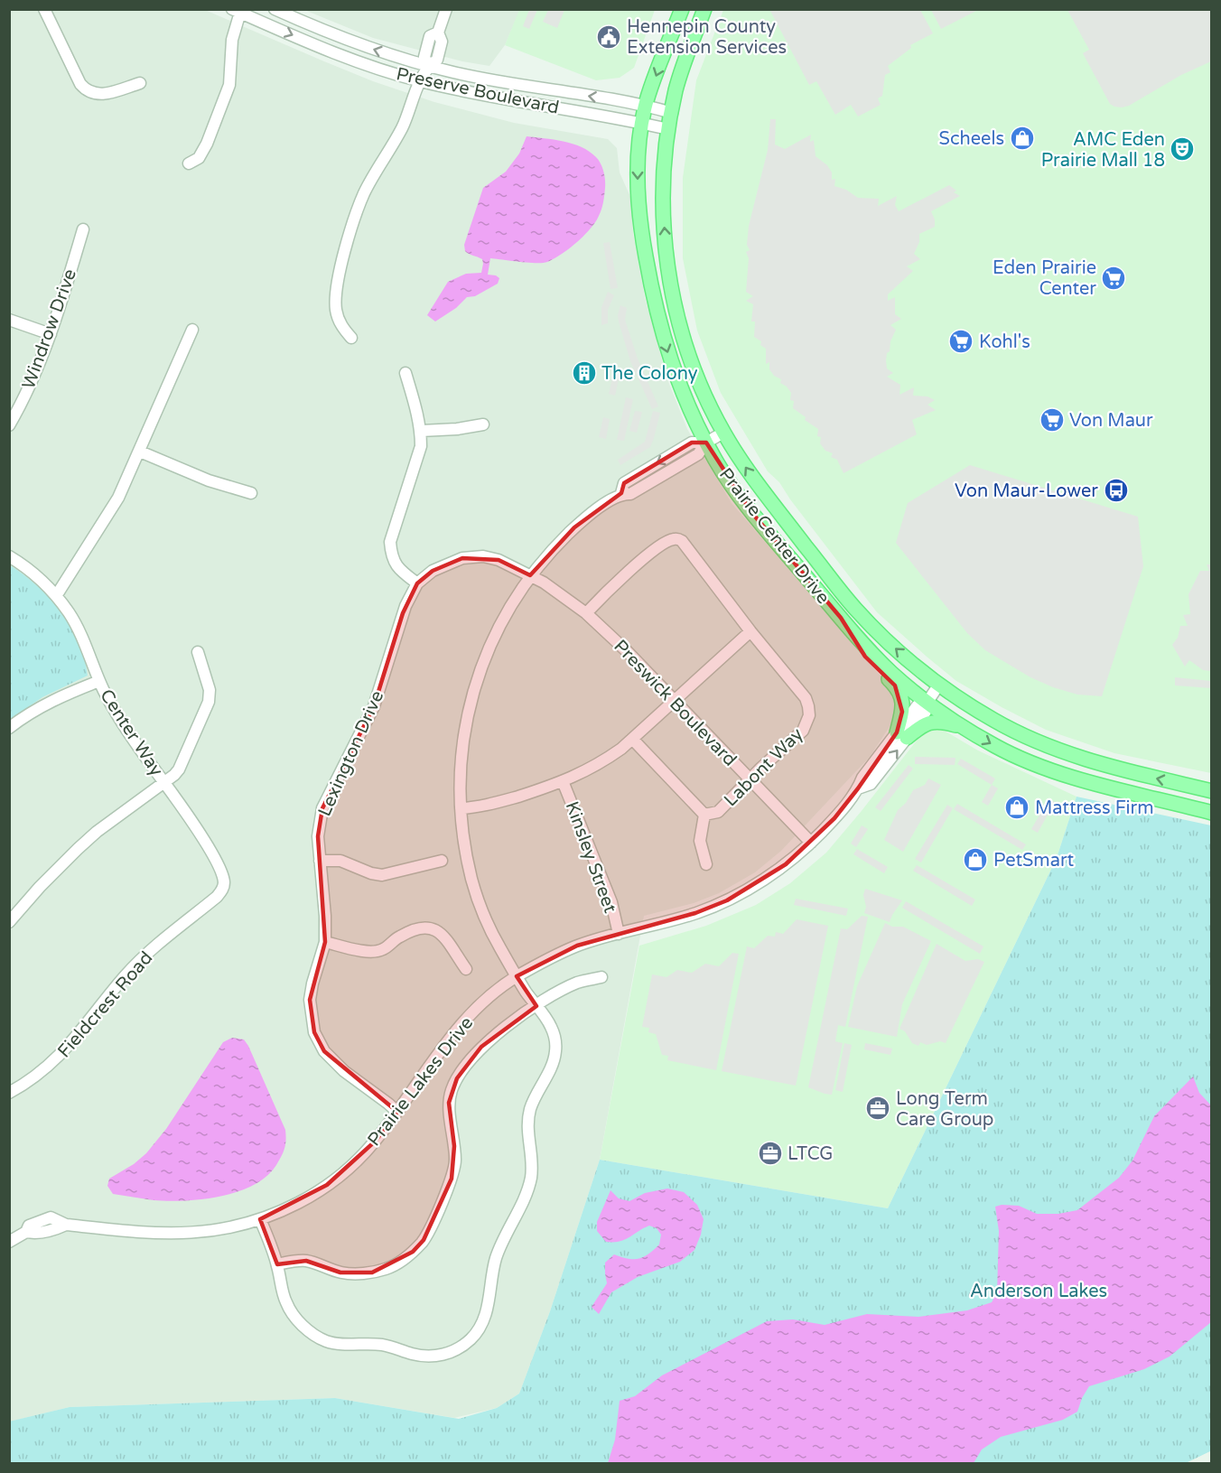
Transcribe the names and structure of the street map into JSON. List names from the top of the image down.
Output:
{
  "streets": {
    "main road": ["Prairie Center Drive"],
    "street": [
      "Preserve Boulevard",
      "Windrow Drive",
      "Preswick Boulevard",
      "Center Way",
      "Lexington Drive",
      "Labont Way",
      "Kinsley Street",
      "Fieldcrest Road",
      "Prairie Lakes Drive"
    ]
  },
  "crossings": [
    ["Preserve Boulevard", "Prairie Center Drive"],
    ["Prairie Center Drive", "Prairie Lakes Drive"],
    ["Preswick Boulevard", "Lexington Drive"],
    ["Preswick Boulevard", "Labont Way"],
    ["Preswick Boulevard", "Prairie Lakes Drive"],
    ["Center Way", "Fieldcrest Road"],
    ["Lexington Drive", "Prairie Lakes Drive"],
    ["Kinsley Street", "Prairie Lakes Drive"]
  ],
  "parks": ["Anderson Lakes"],
  "places": {
    "public building": ["Hennepin County Extension Services"],
    "shop": ["Scheels", "Mattress Firm", "PetSmart"],
    "theatre": ["AMC Eden Prairie Mall 18"],
    "supermarket": ["Eden Prairie Center", "Kohl's", "Von Maur"],
    "building": ["The Colony"],
    "bus stop": ["Von Maur-Lower"],
    "office": ["Long Term Care Group", "LTCG"]
  }
}
